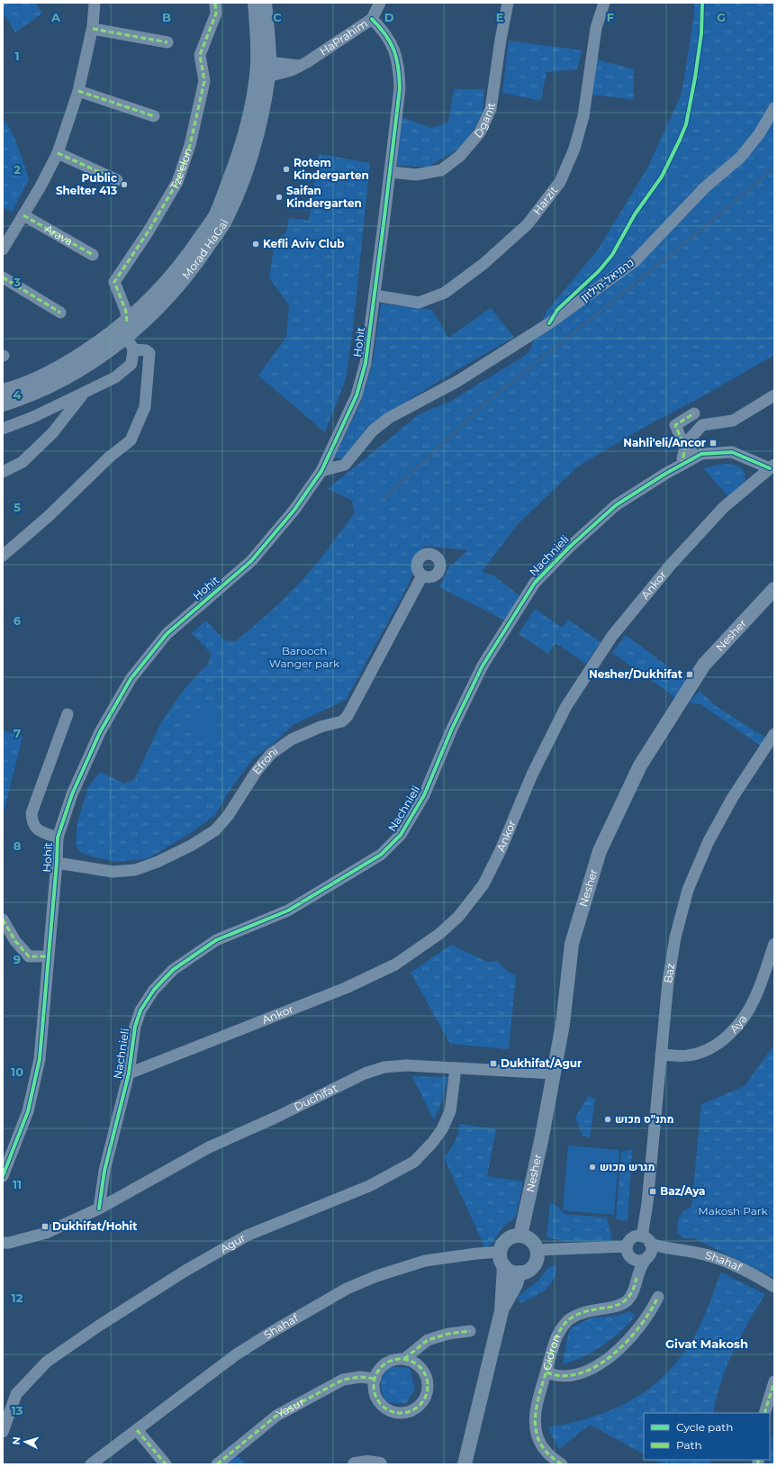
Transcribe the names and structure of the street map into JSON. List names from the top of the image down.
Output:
{
  "streets": {
    "street": [
      "HaPrahim",
      "Dganit",
      "Tze'elon",
      "Harzit",
      "Arava",
      "Morad HaGai",
      "כרמיאל-חילזון",
      "Hohit",
      "Nachnieli",
      "Ankor",
      "Nesher",
      "Efroni",
      "Baz",
      "Aya",
      "Duchifat",
      "Agur",
      "Shahaf",
      "Gidron",
      "Yasur"
    ]
  },
  "crossings": [
    ["HaPrahim", "Morad HaGai"],
    ["HaPrahim", "Hohit"],
    ["Dganit", "Hohit"],
    ["Tze'elon", "Morad HaGai"],
    ["Harzit", "Hohit"],
    ["כרמיאל-חילזון", "Hohit"],
    ["Hohit", "Efroni"],
    ["Nachnieli", "Ankor"],
    ["Nachnieli", "Duchifat"],
    ["Nesher", "Duchifat"],
    ["Nesher", "Shahaf"],
    ["Baz", "Aya"],
    ["Baz", "Shahaf"],
    ["Baz", "Gidron"],
    ["Duchifat", "Agur"],
    ["Shahaf", "Gidron"]
  ],
  "districts": ["Givat Makosh"],
  "parks": ["Barooch Wanger park", "Makosh Park"],
  "places": {
    "other": [
      "Rotem Kindergarten",
      "Public Shelter 413",
      "Saifan Kindergarten",
      "Kefli Aviv Club",
      "מתנ\"ס מכוש",
      "מגרש מכוש"
    ],
    "transit": [
      "Nahli'eli/Ancor",
      "Nesher/Dukhifat",
      "Dukhifat/Agur",
      "Baz/Aya",
      "Dukhifat/Hohit"
    ]
  },
  "legend": ["Cycle path", "Path"],
  "north": "left",
  "grid": {
    "columns": [
      "A",
      "B",
      "C",
      "D",
      "E",
      "F",
      "G"
    ],
    "rows": [
      "1",
      "2",
      "3",
      "4",
      "5",
      "6",
      "7",
      "8",
      "9",
      "10",
      "11",
      "12",
      "13"
    ]
  }
}
